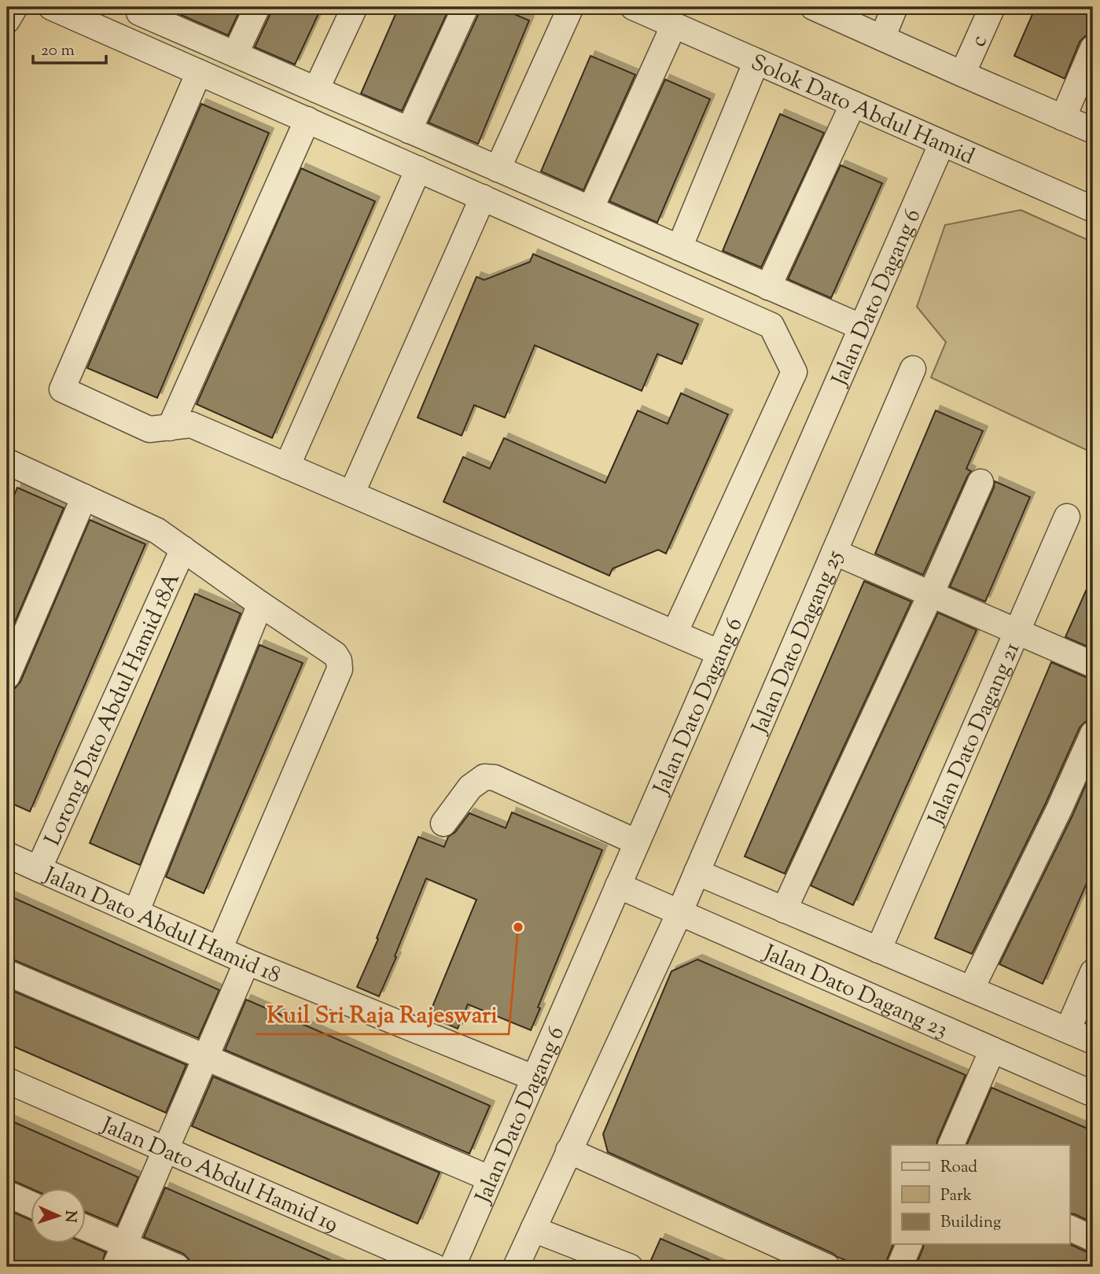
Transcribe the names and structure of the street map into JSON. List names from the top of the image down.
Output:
{
  "streets": {
    "street": [
      "c",
      "Solok Dato Abdul Hamid",
      "Jalan Dato Dagang 6",
      "Jalan Dato Dagang 25",
      "Lorong Dato Abdul Hamid 18A",
      "Jalan Dato Dagang 21",
      "Jalan Dato Abdul Hamid 18",
      "Jalan Dato Dagang 23",
      "Jalan Dato Abdul Hamid 19"
    ]
  },
  "crossings": [
    ["Solok Dato Abdul Hamid", "Jalan Dato Dagang 6"],
    ["Jalan Dato Dagang 6", "Jalan Dato Abdul Hamid 18"],
    ["Jalan Dato Dagang 6", "Jalan Dato Dagang 23"],
    ["Jalan Dato Dagang 25", "Jalan Dato Dagang 23"],
    ["Lorong Dato Abdul Hamid 18A", "Jalan Dato Abdul Hamid 18"],
    ["Jalan Dato Dagang 21", "Jalan Dato Dagang 23"]
  ],
  "places": ["Kuil Sri Raja Rajeswari"],
  "legend": ["Road", "Park", "Building"],
  "scale_bar": "20 m",
  "north": "right"
}
